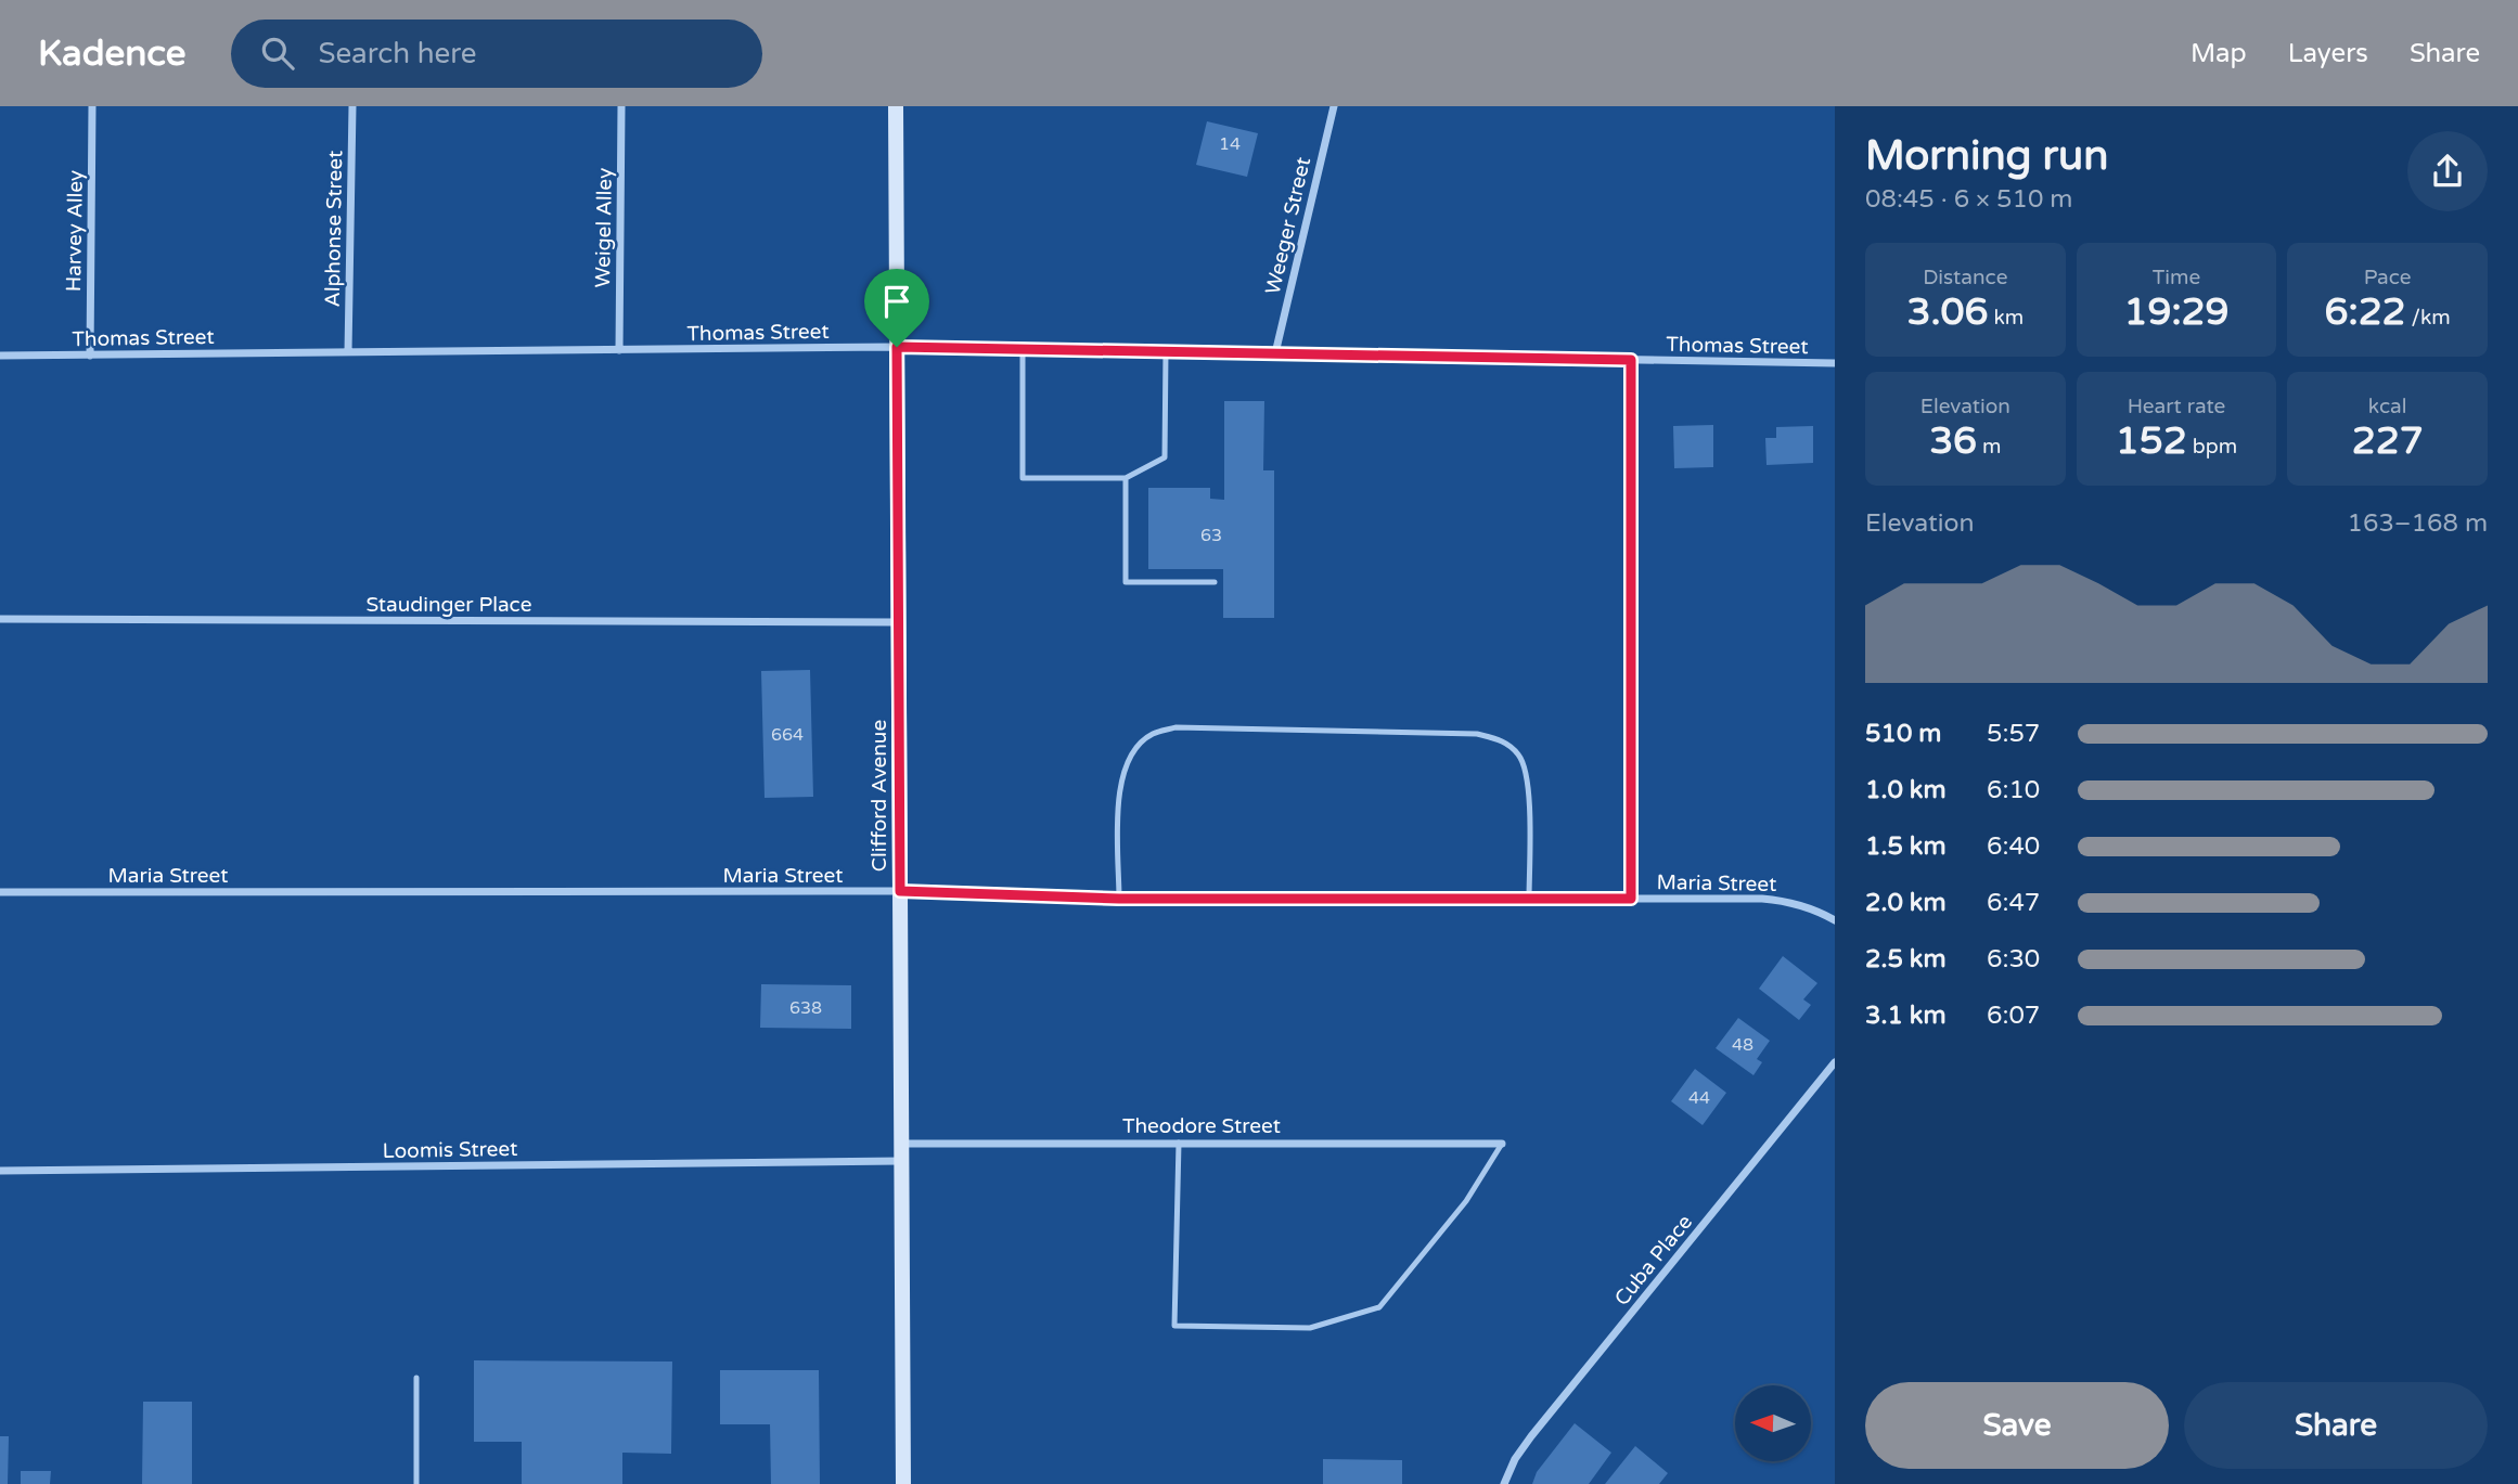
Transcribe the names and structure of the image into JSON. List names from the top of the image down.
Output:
{
  "streets": {
    "main road": ["Clifford Avenue"],
    "street": [
      "Weeger Street",
      "Weigel Alley",
      "Alphonse Street",
      "Harvey Alley",
      "Thomas Street",
      "Staudinger Place",
      "Maria Street",
      "Theodore Street",
      "Loomis Street",
      "Cuba Place"
    ]
  },
  "crossings": [
    ["Weeger Street", "Thomas Street"],
    ["Weigel Alley", "Thomas Street"],
    ["Alphonse Street", "Thomas Street"],
    ["Harvey Alley", "Thomas Street"],
    ["Thomas Street", "Clifford Avenue"],
    ["Staudinger Place", "Clifford Avenue"],
    ["Clifford Avenue", "Maria Street"],
    ["Clifford Avenue", "Theodore Street"],
    ["Clifford Avenue", "Loomis Street"]
  ],
  "house_numbers": [
    "14",
    "63",
    "664",
    "638",
    "48",
    "44"
  ],
  "north": "left",
  "page": {
    "header": "Kadence",
    "search": "Search here",
    "nav": ["Map", "Layers", "Share"],
    "heading": ["Morning run", "08:45 · 6 × 510 m"],
    "stats": [
      ["Distance", "3.06 km"],
      ["Time", "19:29"],
      ["Pace", "6:22 /km"],
      ["Elevation", "36 m"],
      ["Heart rate", "152 bpm"],
      ["kcal", "227"]
    ],
    "chart": ["Elevation", "163–168 m"],
    "list": [
      {
        "name": "510 m",
        "note": "5:57"
      },
      {
        "name": "1.0 km",
        "note": "6:10"
      },
      {
        "name": "1.5 km",
        "note": "6:40"
      },
      {
        "name": "2.0 km",
        "note": "6:47"
      },
      {
        "name": "2.5 km",
        "note": "6:30"
      },
      {
        "name": "3.1 km",
        "note": "6:07"
      }
    ],
    "buttons": ["Save", "Share"]
  }
}
